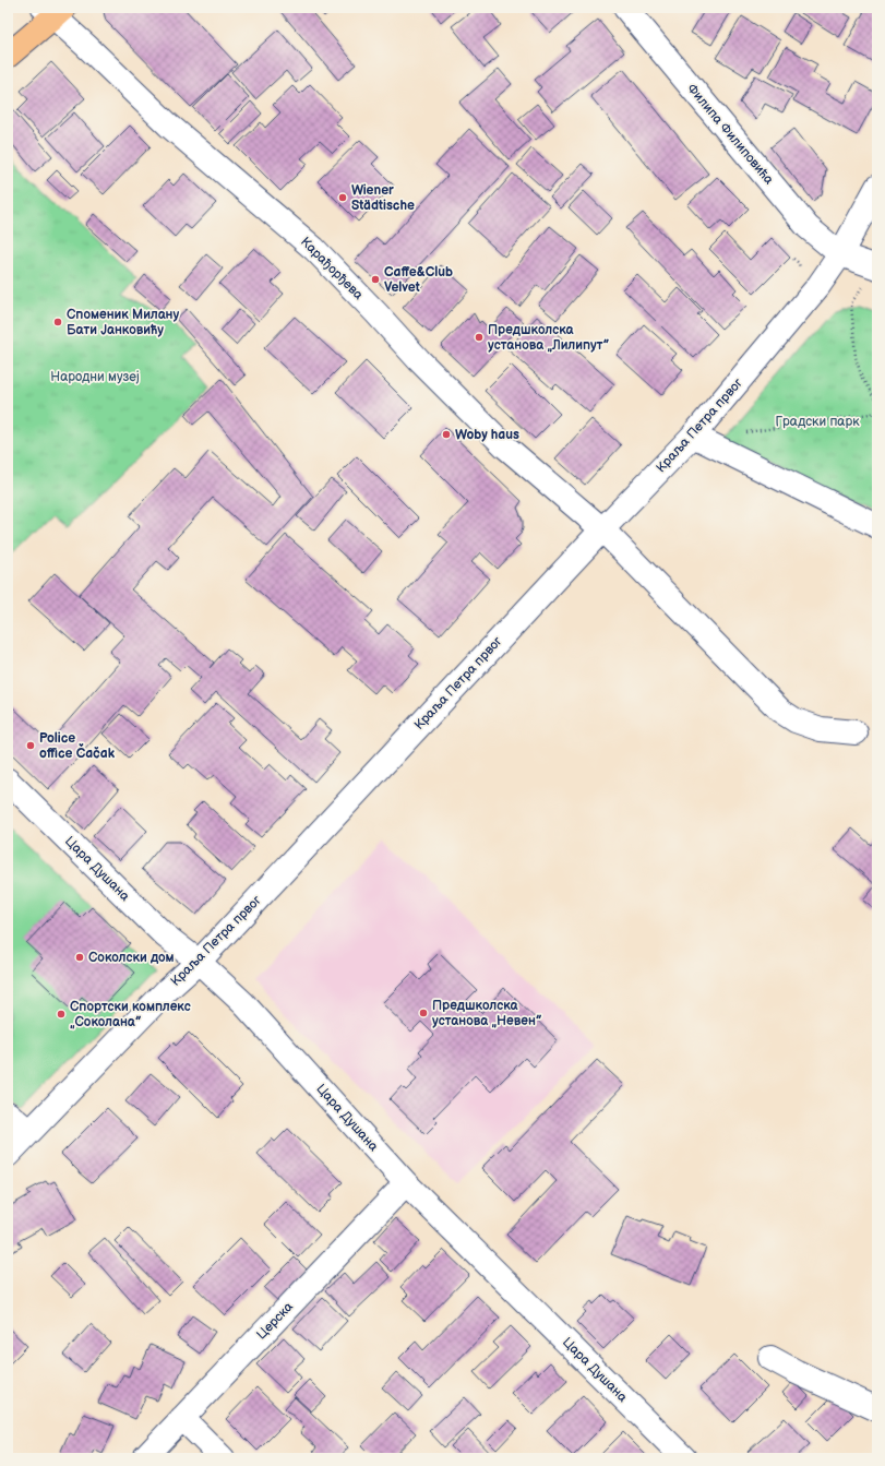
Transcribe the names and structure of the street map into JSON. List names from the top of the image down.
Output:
{
  "streets": {
    "street": [
      "Филипа Филиповића",
      "Карађорђева",
      "Краља Петра првог",
      "Цара Душана",
      "Церска"
    ]
  },
  "crossings": [
    ["Филипа Филиповића", "Краља Петра првог"],
    ["Карађорђева", "Краља Петра првог"],
    ["Краља Петра првог", "Цара Душана"],
    ["Цара Душана", "Церска"]
  ],
  "parks": ["Народни музеј", "Градски парк"],
  "places": [
    "Wiener Städtische",
    "Caffe&Club Velvet",
    "Споменик Милану Бати Јанковићу",
    "Предшколска установа „Лилипут”",
    "Woby haus",
    "Police office Čačak",
    "Соколски дом",
    "Предшколска установа „Невен”",
    "Спортски комплекс „Соколана”"
  ]
}
